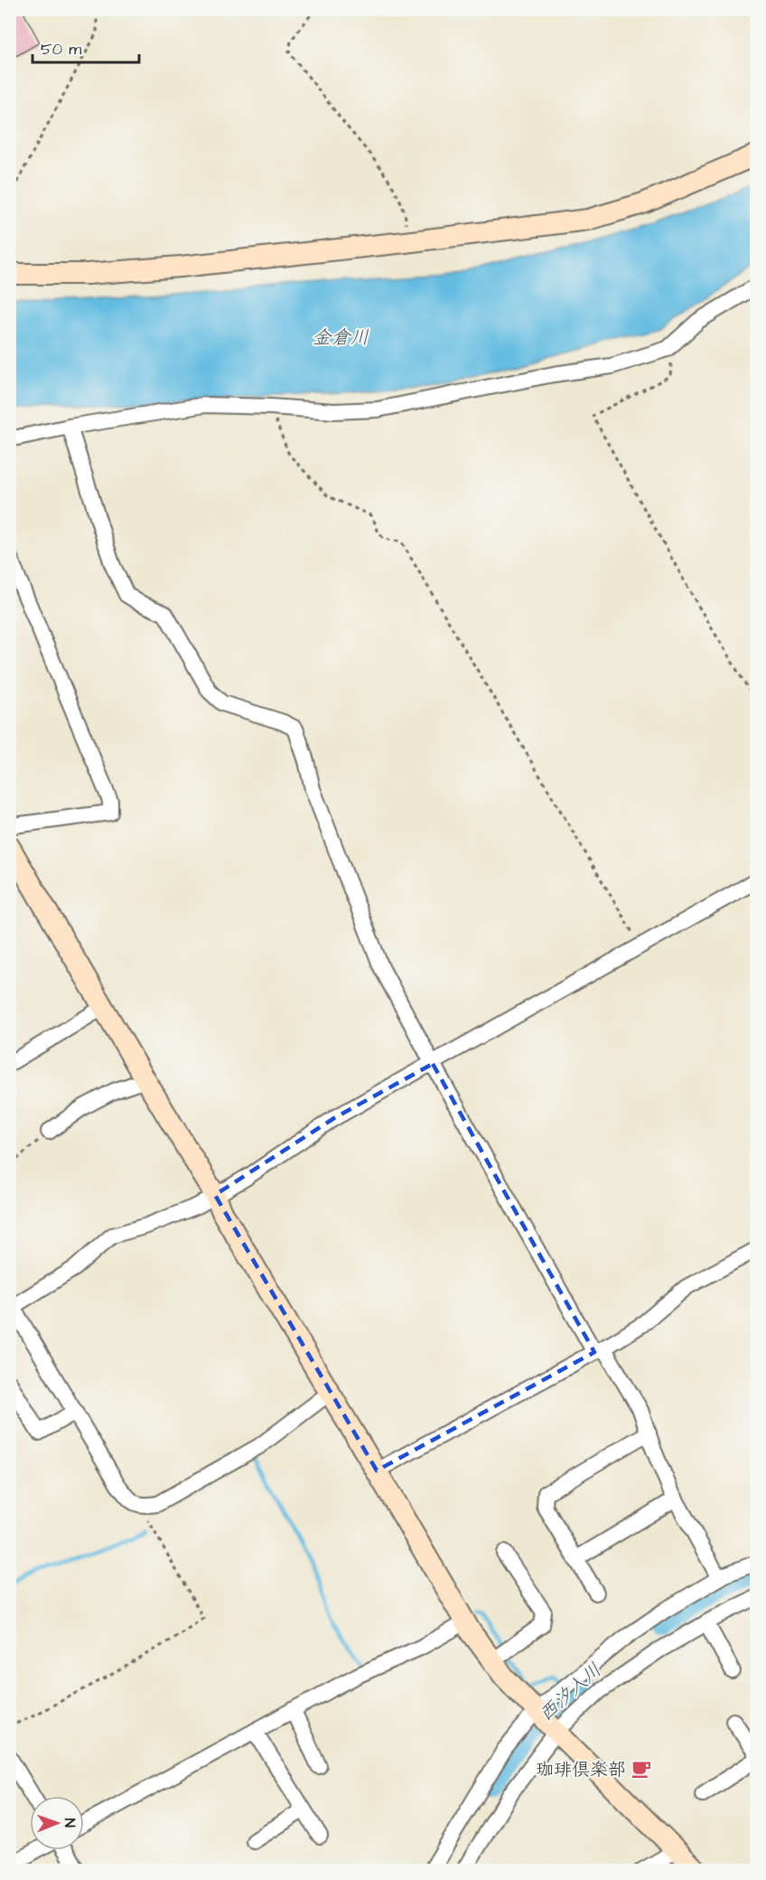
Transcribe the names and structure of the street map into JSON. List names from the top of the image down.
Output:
{
  "water": ["金倉川", "西汐入川"],
  "places": {
    "cafe": ["珈琲倶楽部"]
  },
  "scale_bar": "50 m",
  "north": "right"
}
